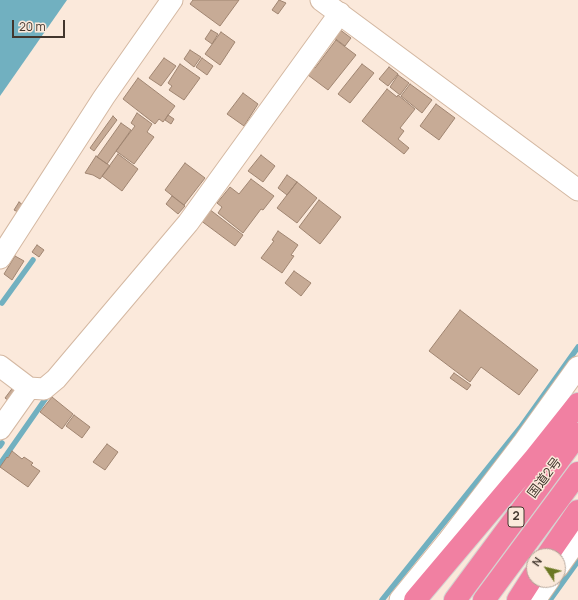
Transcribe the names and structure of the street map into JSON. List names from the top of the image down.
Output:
{
  "streets": {
    "highway": ["国道2号", "2"]
  },
  "scale_bar": "20 m",
  "north": "top left"
}
